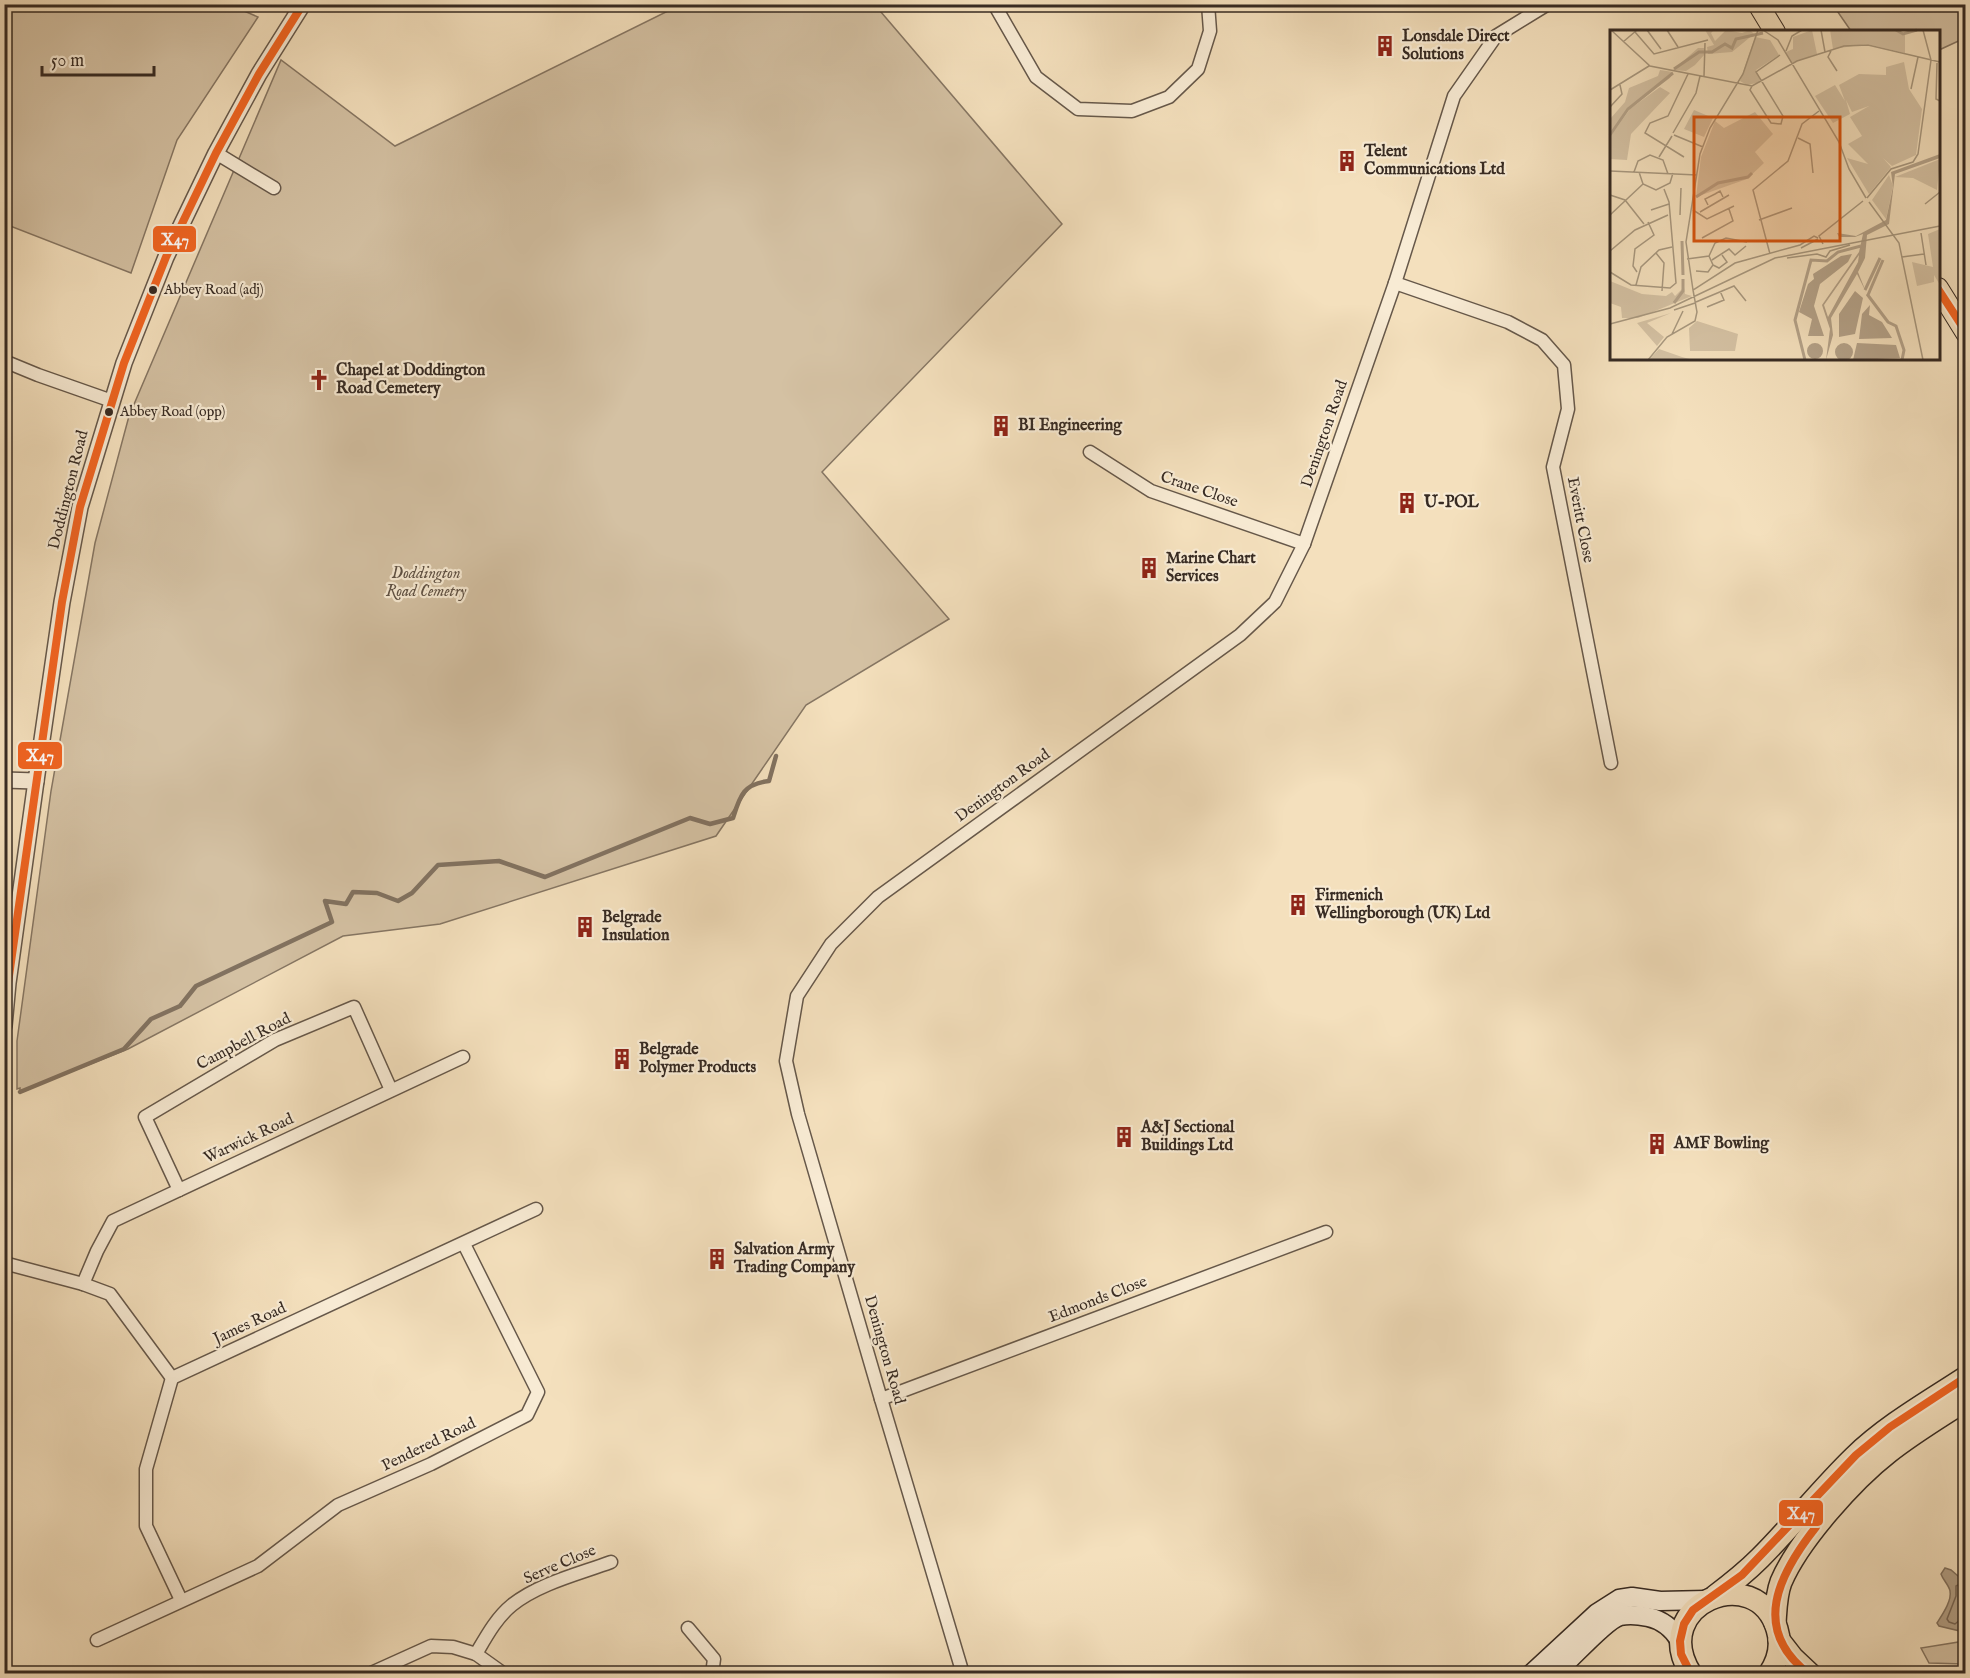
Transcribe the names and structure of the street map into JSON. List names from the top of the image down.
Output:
{
  "streets": {
    "street": [
      "Denington Road",
      "Doddington Road",
      "Crane Close",
      "Everitt Close",
      "Campbell Road",
      "Warwick Road",
      "Edmonds Close",
      "James Road",
      "Pendered Road",
      "Serve Close"
    ]
  },
  "crossings": [
    ["Denington Road", "Crane Close"],
    ["Denington Road", "Everitt Close"],
    ["Denington Road", "Edmonds Close"],
    ["Campbell Road", "Warwick Road"],
    ["James Road", "Pendered Road"]
  ],
  "parks": ["Doddington Road Cemetry"],
  "places": {
    "building": [
      "Lonsdale Direct Solutions",
      "Telent Communications Ltd",
      "BI Engineering",
      "U-POL",
      "Marine Chart Services",
      "Firmenich Wellingborough (UK) Ltd",
      "Belgrade Insulation",
      "Belgrade Polymer Products",
      "A&J Sectional Buildings Ltd",
      "AMF Bowling",
      "Salvation Army Trading Company"
    ],
    "other": ["Abbey Road (adj)", "Abbey Road (opp)"],
    "church": ["Chapel at Doddington Road Cemetery"]
  },
  "lines": ["transit line X47"],
  "scale_bar": "50 m"
}
